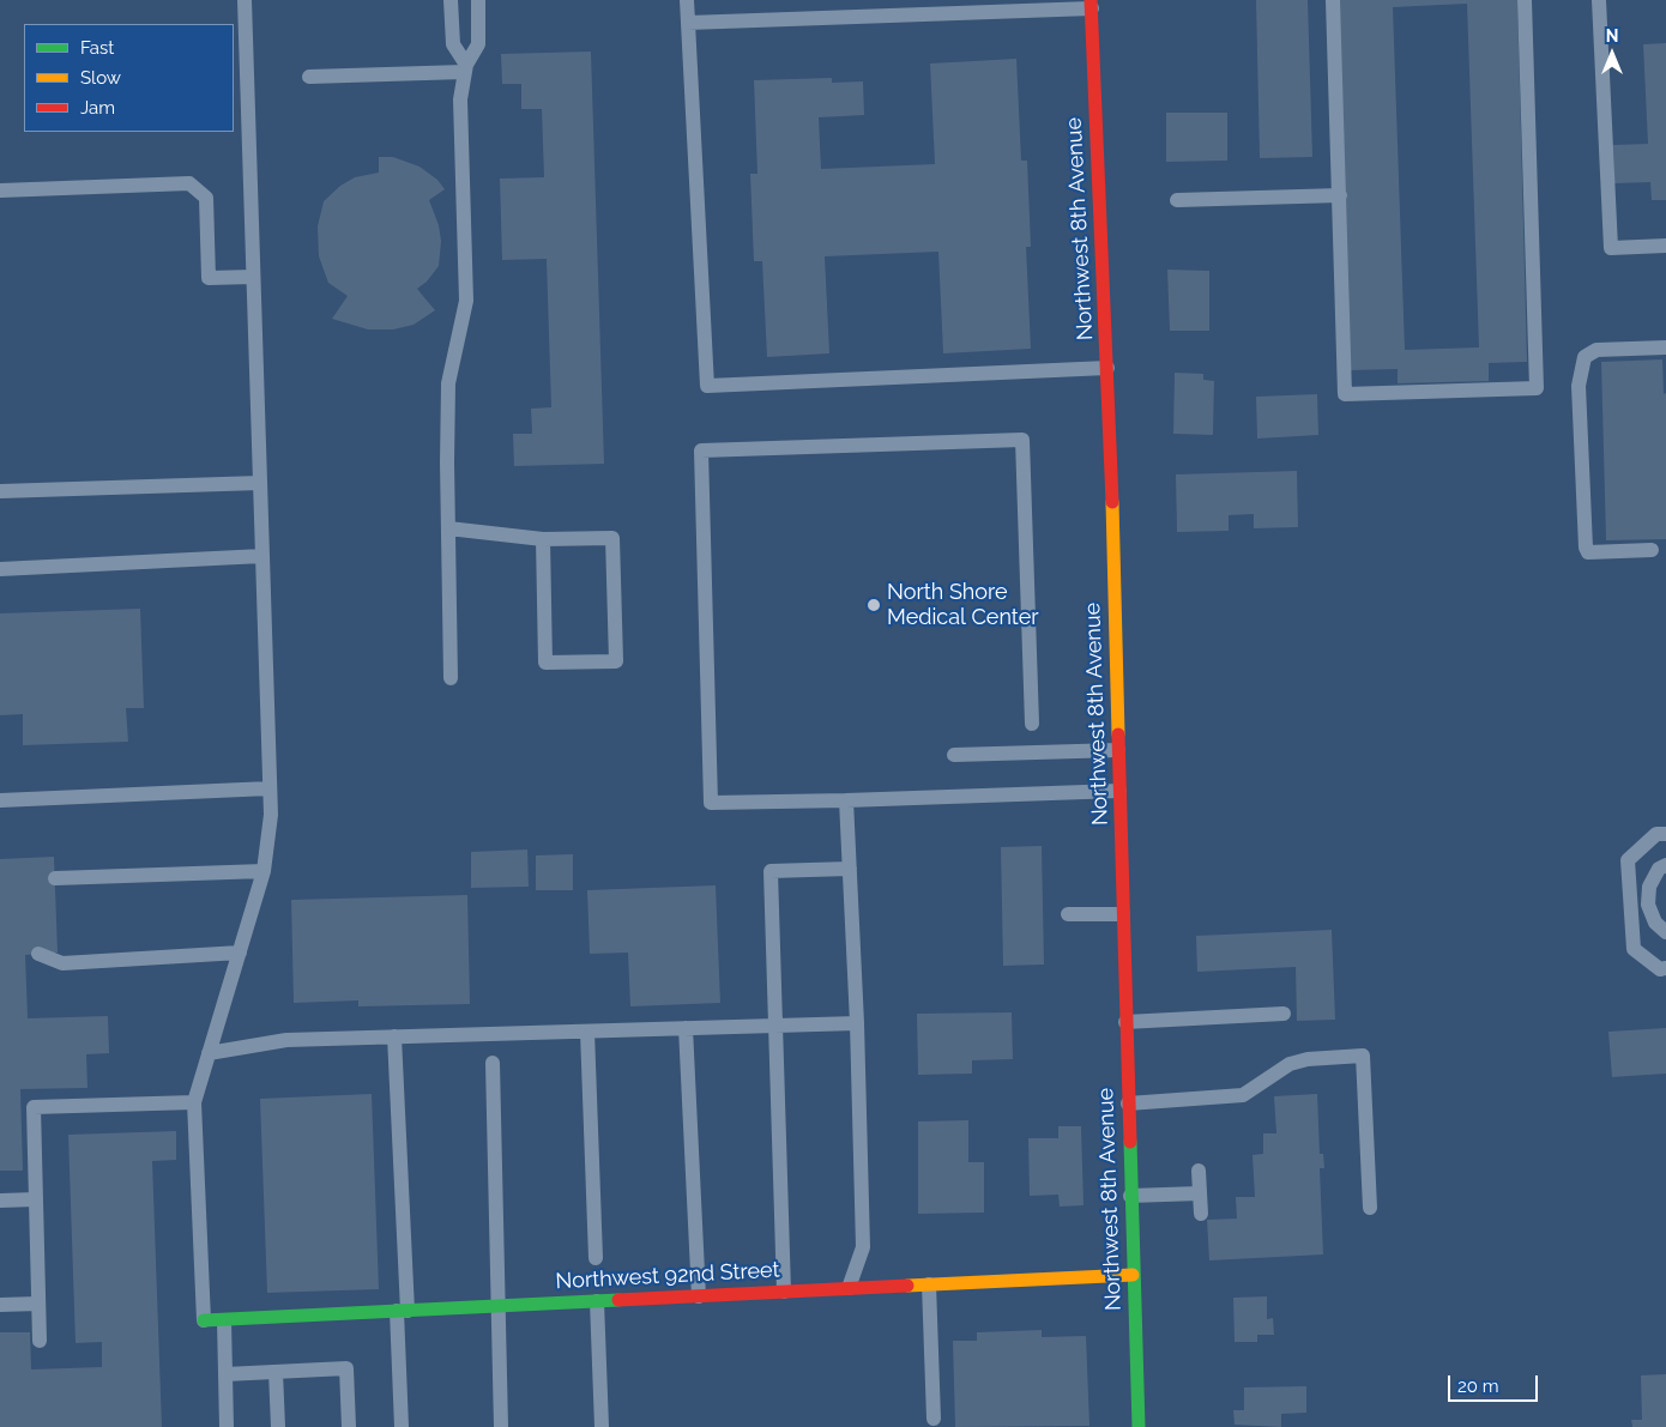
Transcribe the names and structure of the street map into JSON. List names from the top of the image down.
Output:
{
  "streets": {
    "street": ["Northwest 8th Avenue", "Northwest 92nd Street"]
  },
  "crossings": [
    ["Northwest 8th Avenue", "Northwest 92nd Street"]
  ],
  "places": ["North Shore Medical Center"],
  "legend": ["Fast", "Slow", "Jam"],
  "scale_bar": "20 m",
  "north": "top"
}
